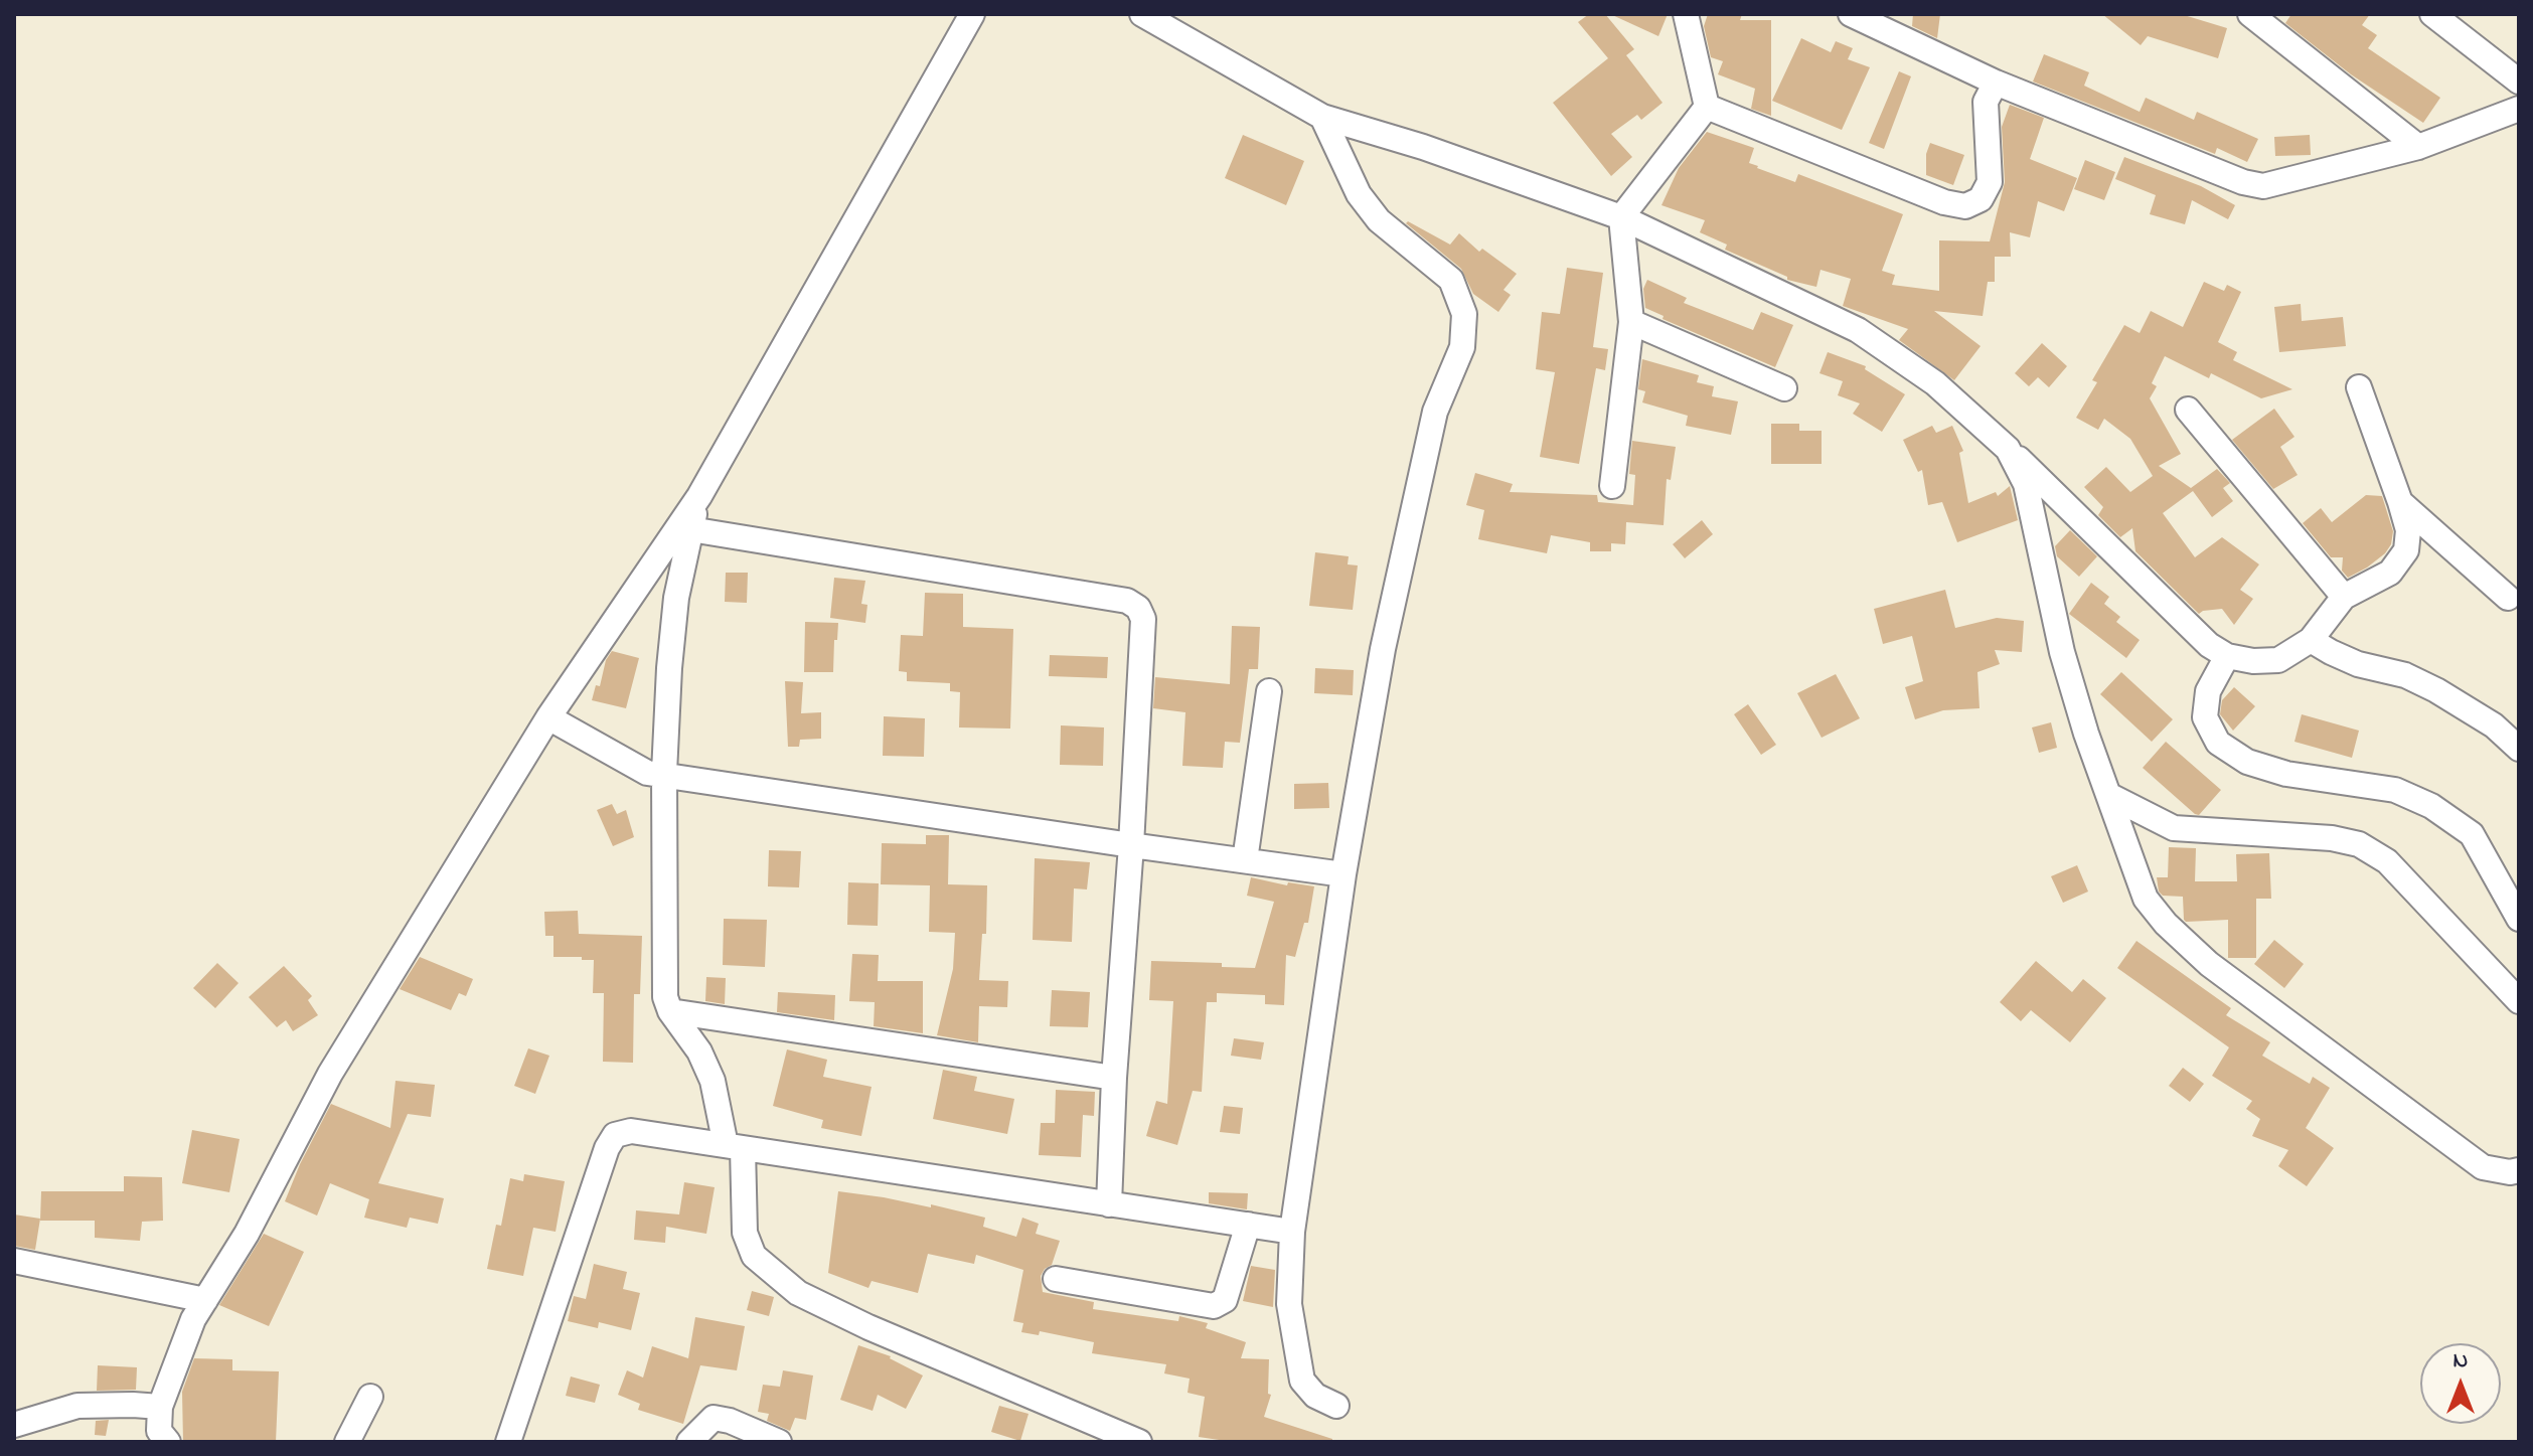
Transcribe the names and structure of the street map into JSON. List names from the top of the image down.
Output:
{
  "north": "top"
}
